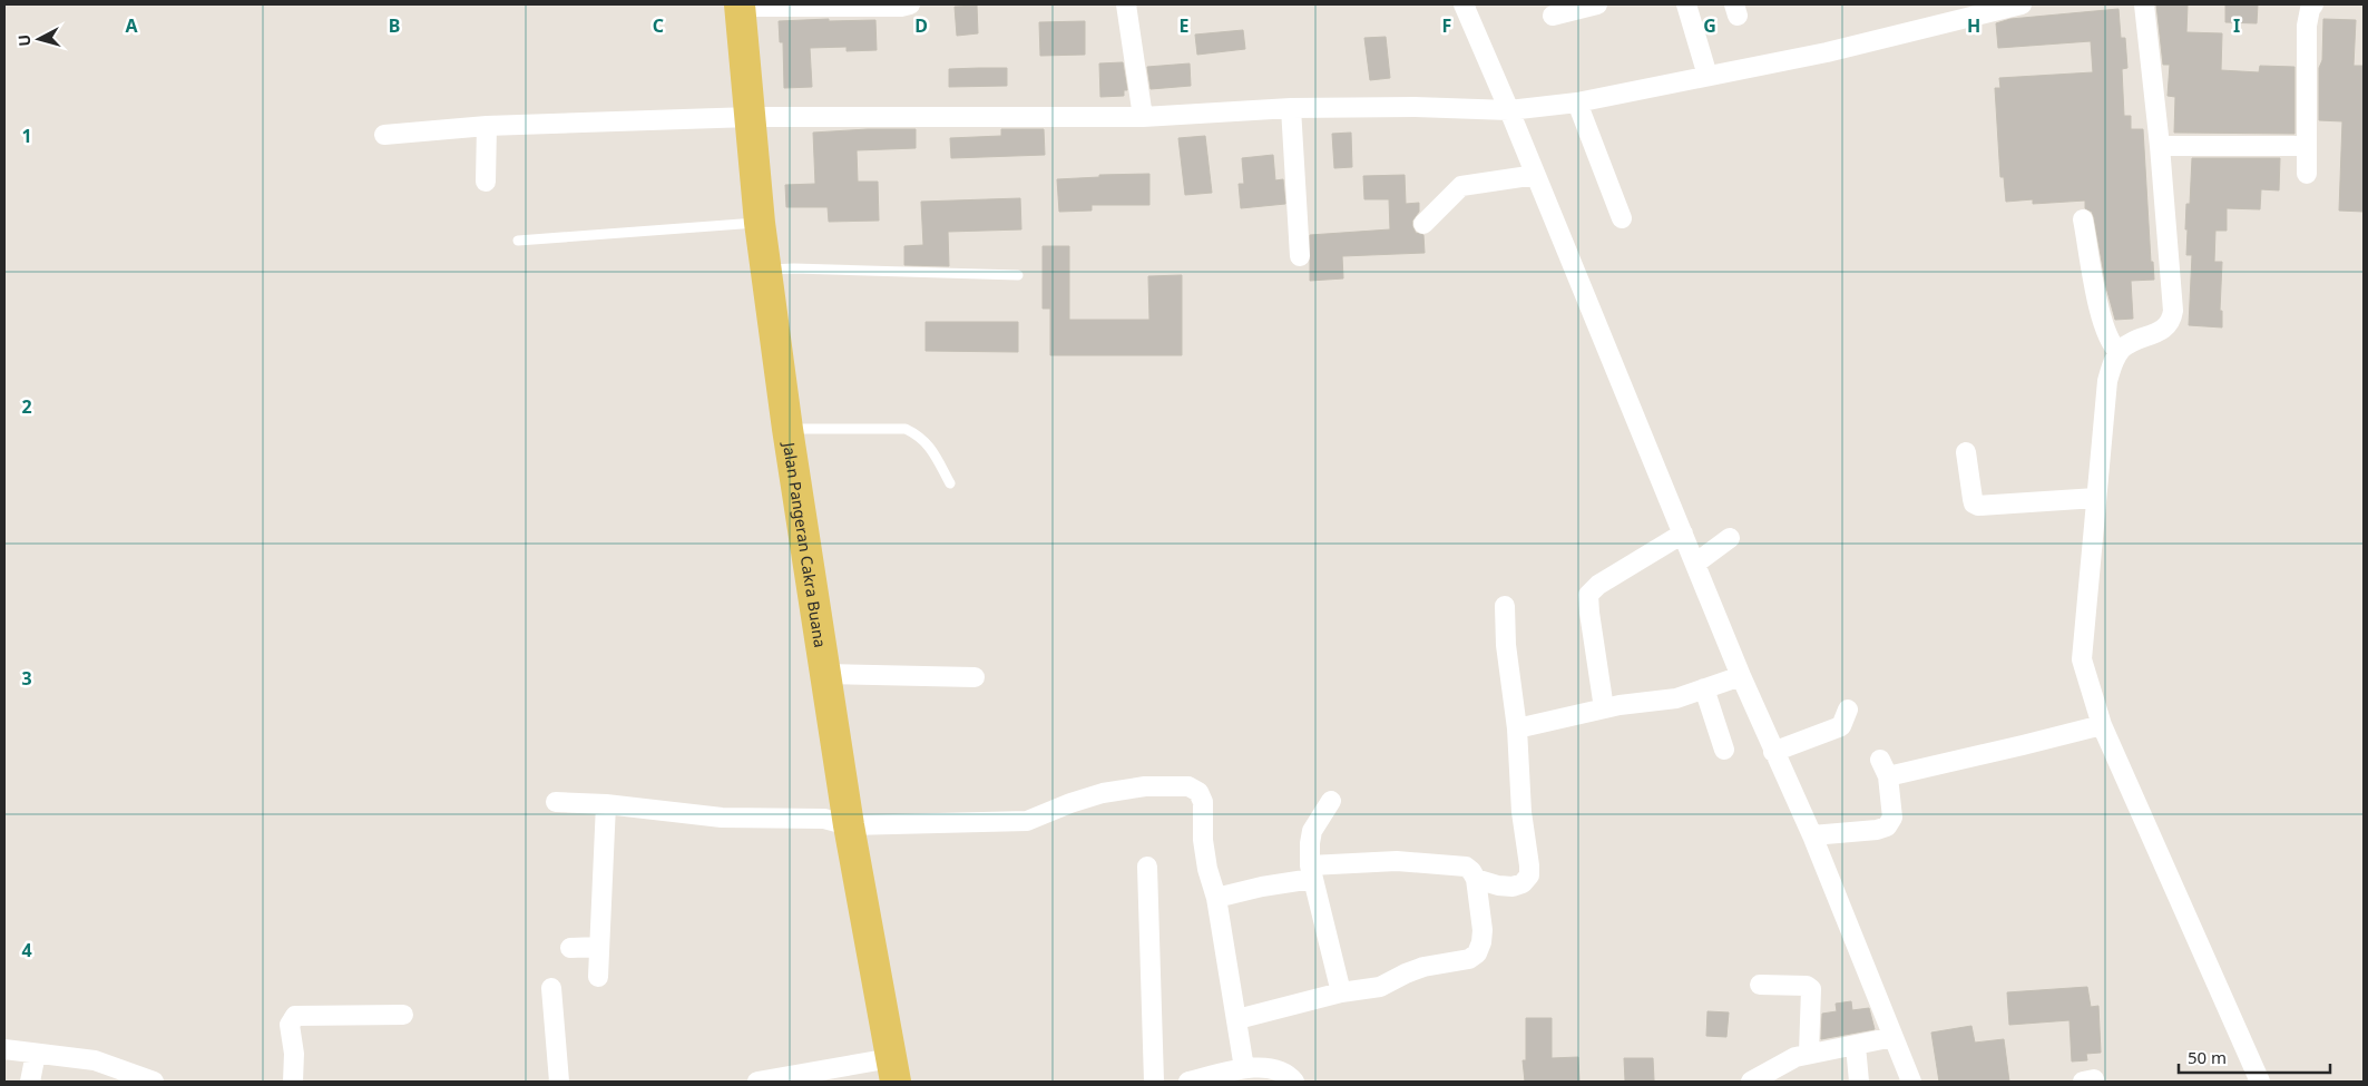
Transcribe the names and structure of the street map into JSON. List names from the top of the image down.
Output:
{
  "streets": {
    "main road": ["Jalan Pangeran Cakra Buana"]
  },
  "scale_bar": "50 m",
  "north": "left",
  "grid": {
    "columns": [
      "A",
      "B",
      "C",
      "D",
      "E",
      "F",
      "G",
      "H",
      "I"
    ],
    "rows": [
      "1",
      "2",
      "3",
      "4"
    ]
  }
}
